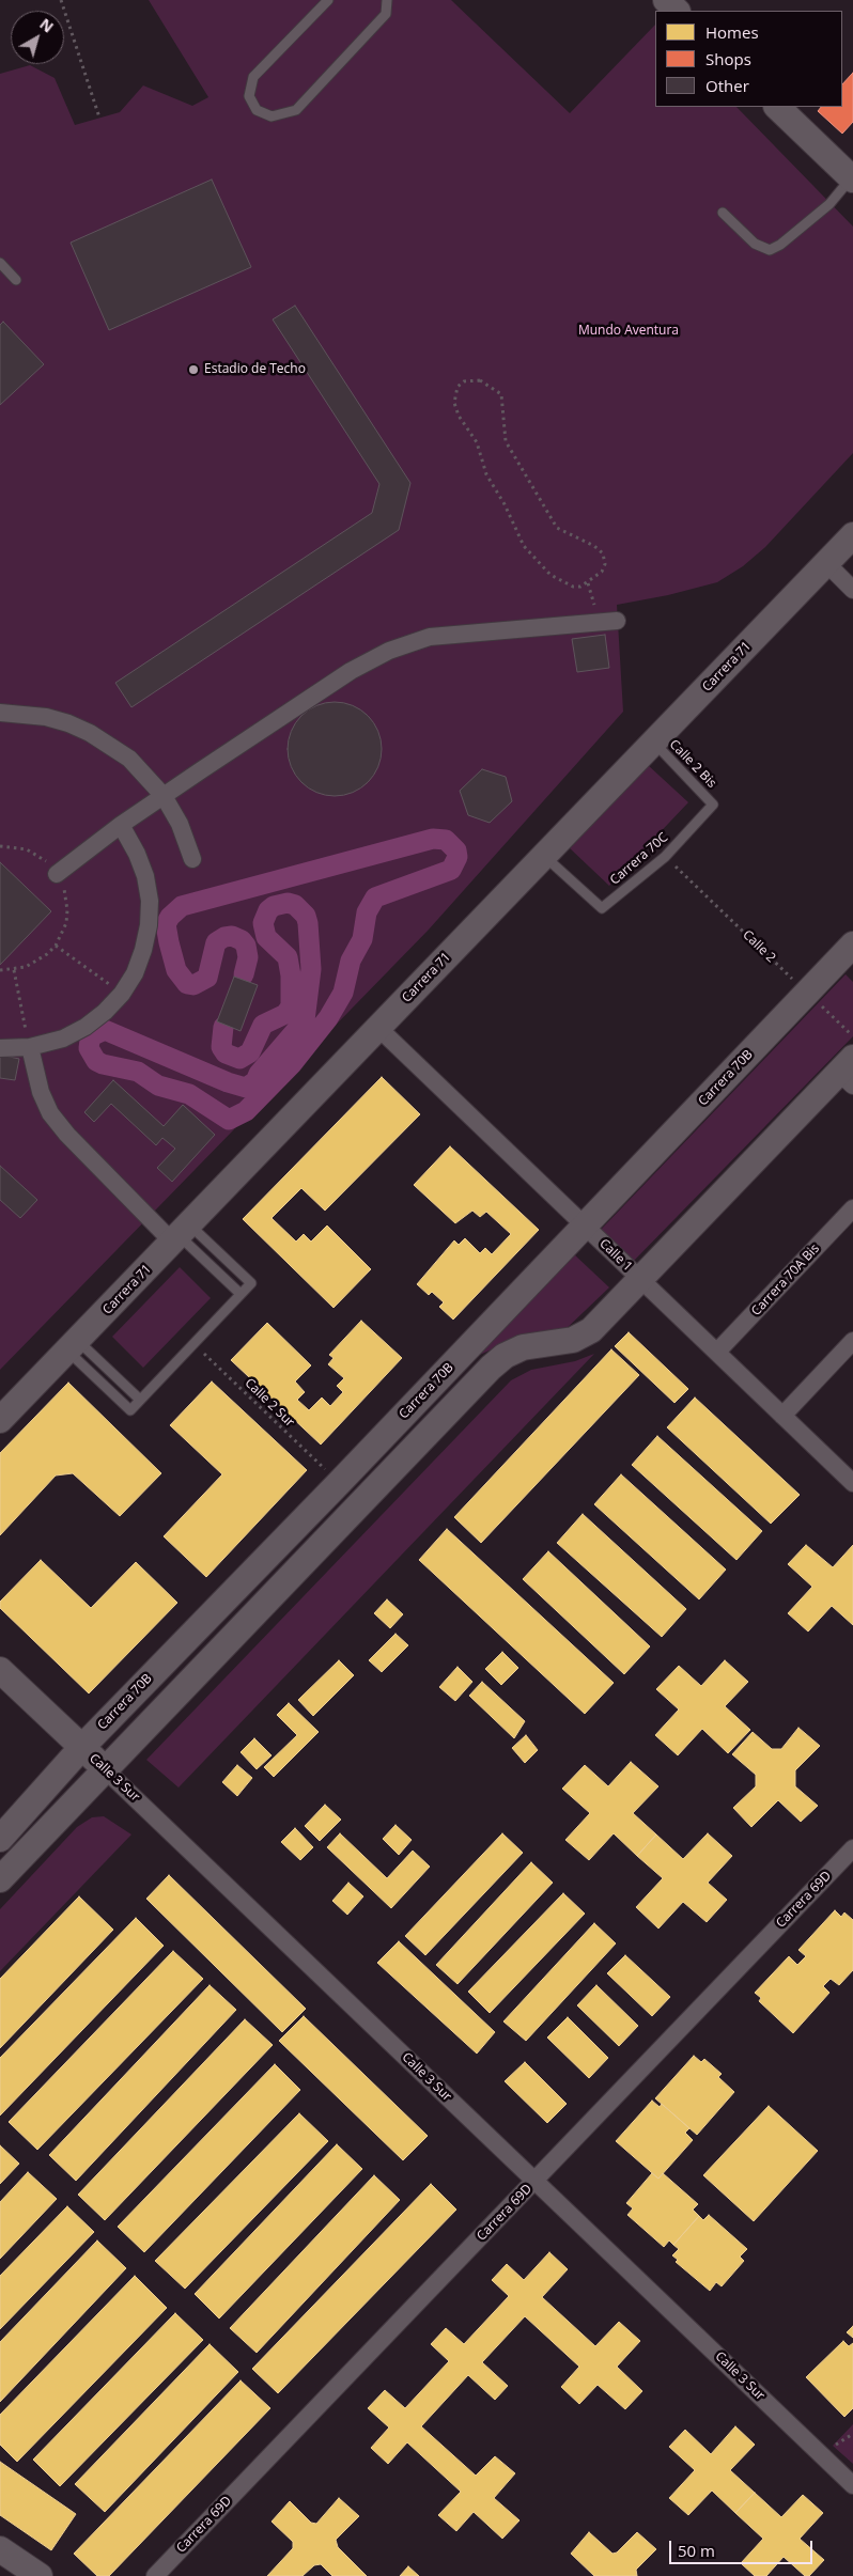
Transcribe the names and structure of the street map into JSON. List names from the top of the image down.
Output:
{
  "streets": {
    "street": [
      "Carrera 71",
      "Carrera 70B",
      "Calle 1",
      "Carrera 70A Bis",
      "Calle 3 Sur",
      "Carrera 69D"
    ],
    "lane": ["Calle 2 Bis", "Carrera 70C"],
    "path": ["Calle 2", "Calle 2 Sur"]
  },
  "crossings": [
    ["Carrera 71", "Calle 2 Bis"],
    ["Carrera 71", "Carrera 70C"],
    ["Carrera 71", "Calle 1"],
    ["Calle 2 Bis", "Carrera 70C"],
    ["Carrera 70C", "Calle 2"],
    ["Calle 2", "Carrera 70B"],
    ["Carrera 70B", "Calle 1"],
    ["Carrera 70B", "Calle 3 Sur"],
    ["Calle 1", "Carrera 70A Bis"],
    ["Calle 3 Sur", "Carrera 69D"]
  ],
  "parks": ["Mundo Aventura"],
  "places": ["Estadio de Techo"],
  "legend": ["Homes", "Shops", "Other"],
  "scale_bar": "50 m",
  "north": "top right"
}
